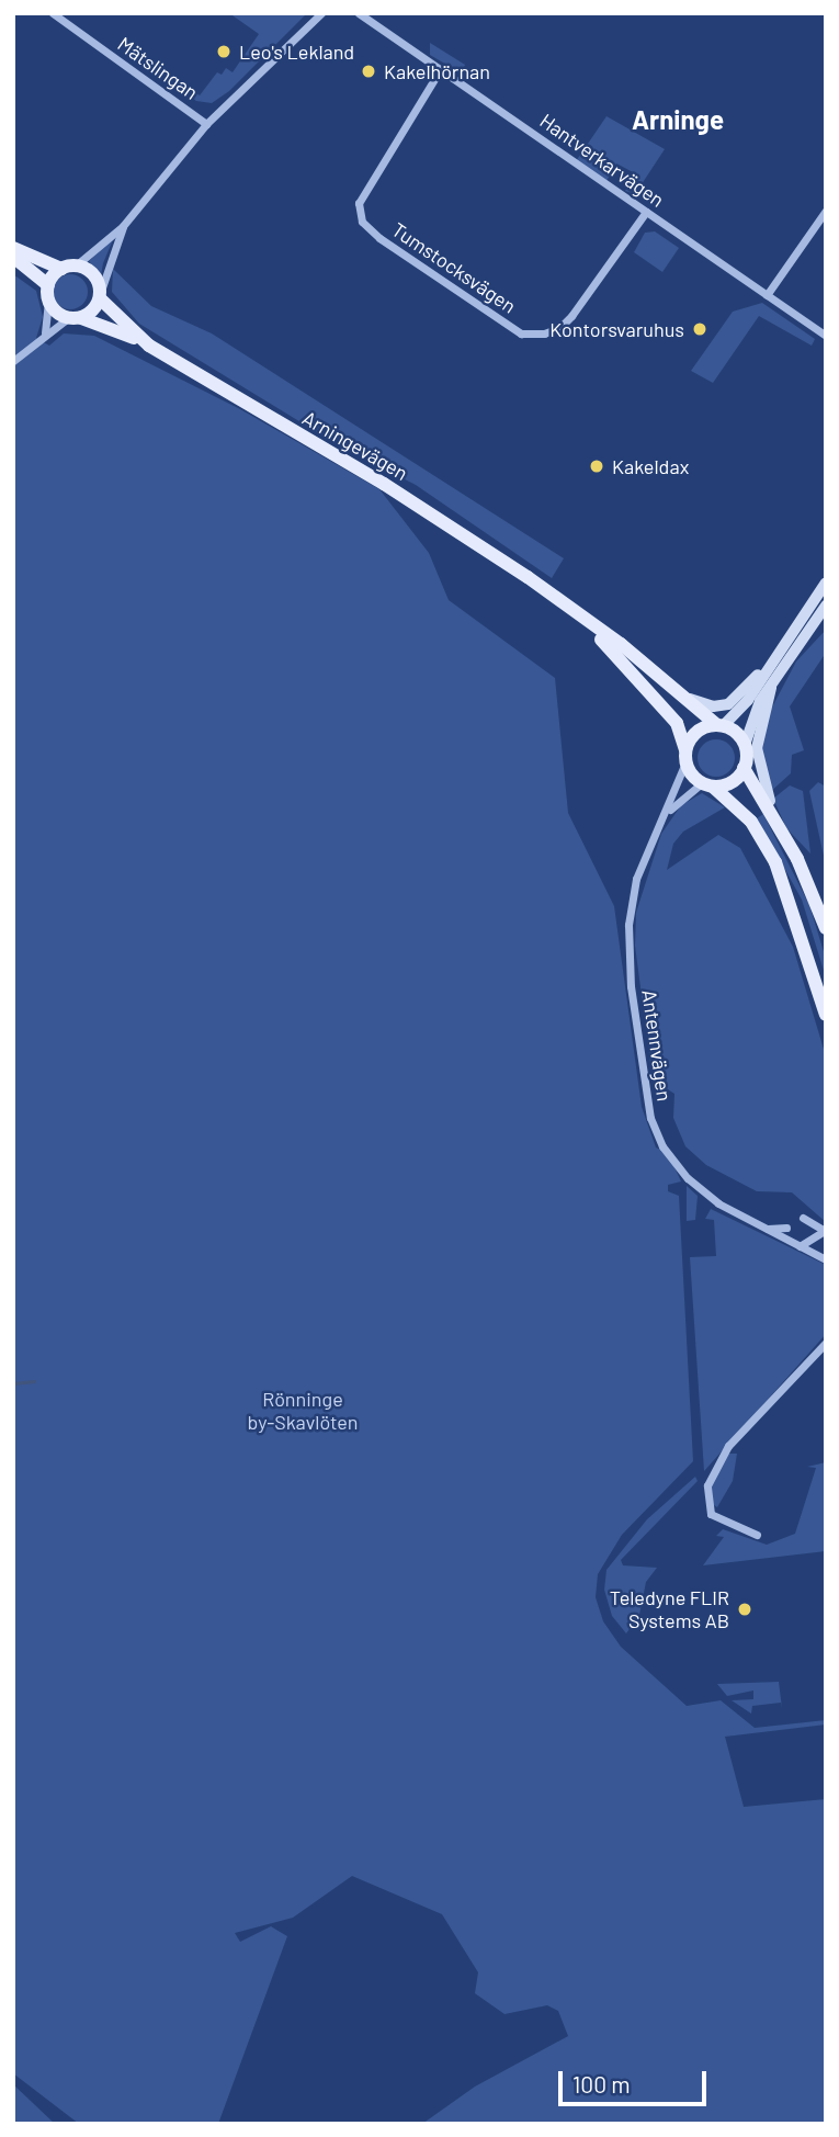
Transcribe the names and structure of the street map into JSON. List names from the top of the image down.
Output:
{
  "streets": {
    "main road": ["Arningevägen"],
    "street": [
      "Mätslingan",
      "Hantverkarvägen",
      "Tumstocksvägen",
      "Antennvägen"
    ]
  },
  "crossings": [
    ["Hantverkarvägen", "Tumstocksvägen"],
    ["Arningevägen", "Antennvägen"]
  ],
  "districts": ["Arninge"],
  "parks": ["Rönninge by-Skavlöten"],
  "places": [
    "Leo's Lekland",
    "Kakelhörnan",
    "Kontorsvaruhus",
    "Kakeldax",
    "Teledyne FLIR Systems AB"
  ],
  "scale_bar": "100 m"
}
